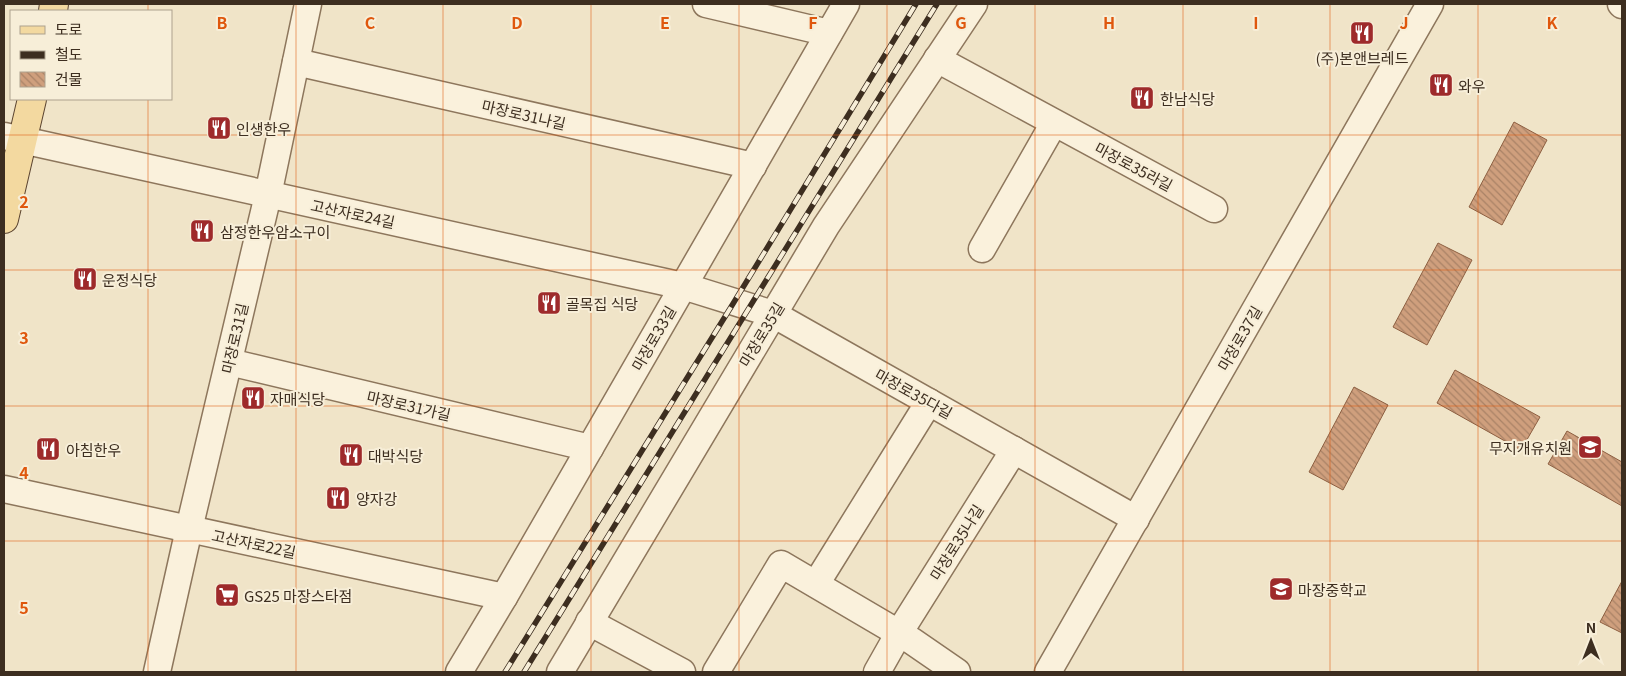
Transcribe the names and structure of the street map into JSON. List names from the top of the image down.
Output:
{
  "streets": {
    "street": [
      "마장로31나길",
      "마장로35라길",
      "고산자로24길",
      "마장로35길",
      "마장로31길",
      "마장로33길",
      "마장로37길",
      "마장로35다길",
      "마장로31가길",
      "마장로35나길",
      "고산자로22길"
    ]
  },
  "crossings": [
    ["마장로31나길", "마장로31길"],
    ["마장로31나길", "마장로33길"],
    ["마장로35라길", "마장로35길"],
    ["고산자로24길", "마장로31길"],
    ["고산자로24길", "마장로33길"],
    ["고산자로24길", "마장로35다길"],
    ["마장로35길", "마장로35다길"],
    ["마장로31길", "마장로31가길"],
    ["마장로31길", "고산자로22길"],
    ["마장로33길", "마장로35다길"],
    ["마장로33길", "마장로31가길"],
    ["마장로33길", "고산자로22길"],
    ["마장로37길", "마장로35다길"],
    ["마장로35다길", "마장로35나길"]
  ],
  "places": {
    "restaurant": [
      "(주)본앤브레드",
      "와우",
      "한남식당",
      "인생한우",
      "삼정한우암소구이",
      "운정식당",
      "골목집 식당",
      "자매식당",
      "아침한우",
      "대박식당",
      "양자강"
    ],
    "school or university": ["무지개유치원", "마장중학교"],
    "supermarket": ["GS25 마장스타점"]
  },
  "legend": ["도로", "철도", "건물"],
  "north": "top",
  "grid": {
    "columns": [
      "B",
      "C",
      "D",
      "E",
      "F",
      "G",
      "H",
      "I",
      "J",
      "K"
    ],
    "rows": [
      "2",
      "3",
      "4",
      "5"
    ]
  }
}
